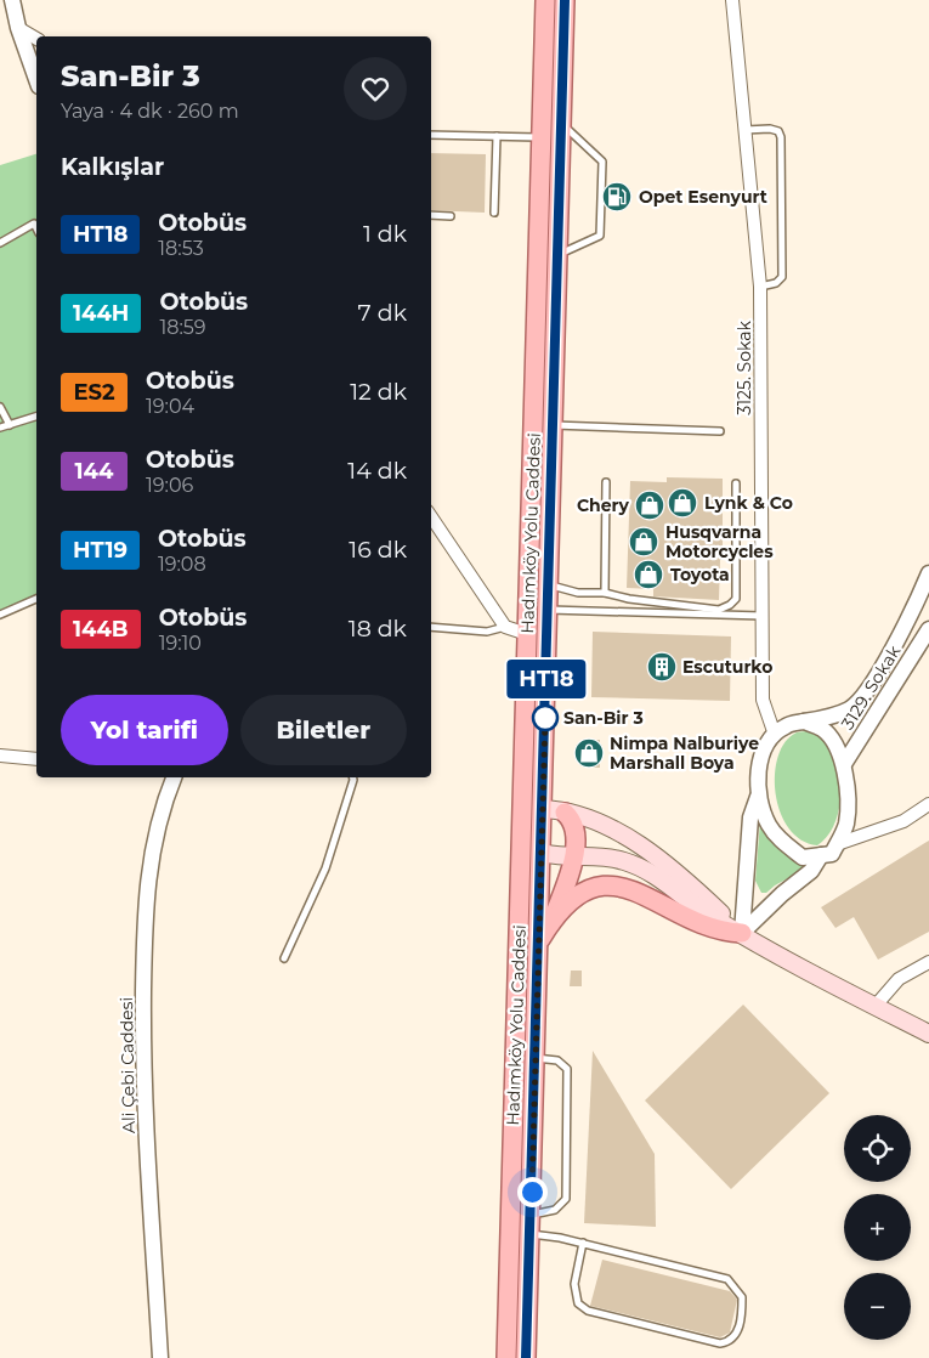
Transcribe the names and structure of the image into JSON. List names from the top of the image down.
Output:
{
  "streets": {
    "main road": ["Hadımköy Yolu Caddesi"],
    "street": ["3125. Sokak", "3129. Sokak", "Ali Çebi Caddesi"]
  },
  "crossings": [
    ["3125. Sokak", "3129. Sokak"]
  ],
  "places": {
    "fuel station": ["Opet Esenyurt"],
    "shop": [
      "Lynk & Co",
      "Chery",
      "Husqvarna Motorcycles",
      "Toyota",
      "Nimpa Nalburiye Marshall Boya"
    ],
    "building": ["Escuturko"],
    "other": ["San-Bir 3"]
  },
  "lines": ["bus line HT18"],
  "page": {
    "on_map": "HT18",
    "heading": [
      ["San-Bir 3", "Yaya · 4 dk · 260 m"],
      "Kalkışlar"
    ],
    "list": [
      {
        "mark": "HT18",
        "name": "Otobüs",
        "note": "18:53",
        "value": "1 dk"
      },
      {
        "mark": "144H",
        "name": "Otobüs",
        "note": "18:59",
        "value": "7 dk"
      },
      {
        "mark": "ES2",
        "name": "Otobüs",
        "note": "19:04",
        "value": "12 dk"
      },
      {
        "mark": "144",
        "name": "Otobüs",
        "note": "19:06",
        "value": "14 dk"
      },
      {
        "mark": "HT19",
        "name": "Otobüs",
        "note": "19:08",
        "value": "16 dk"
      },
      {
        "mark": "144B",
        "name": "Otobüs",
        "note": "19:10",
        "value": "18 dk"
      }
    ],
    "buttons": ["Yol tarifi", "Biletler"],
    "map_buttons": ["+", "−"]
  }
}
